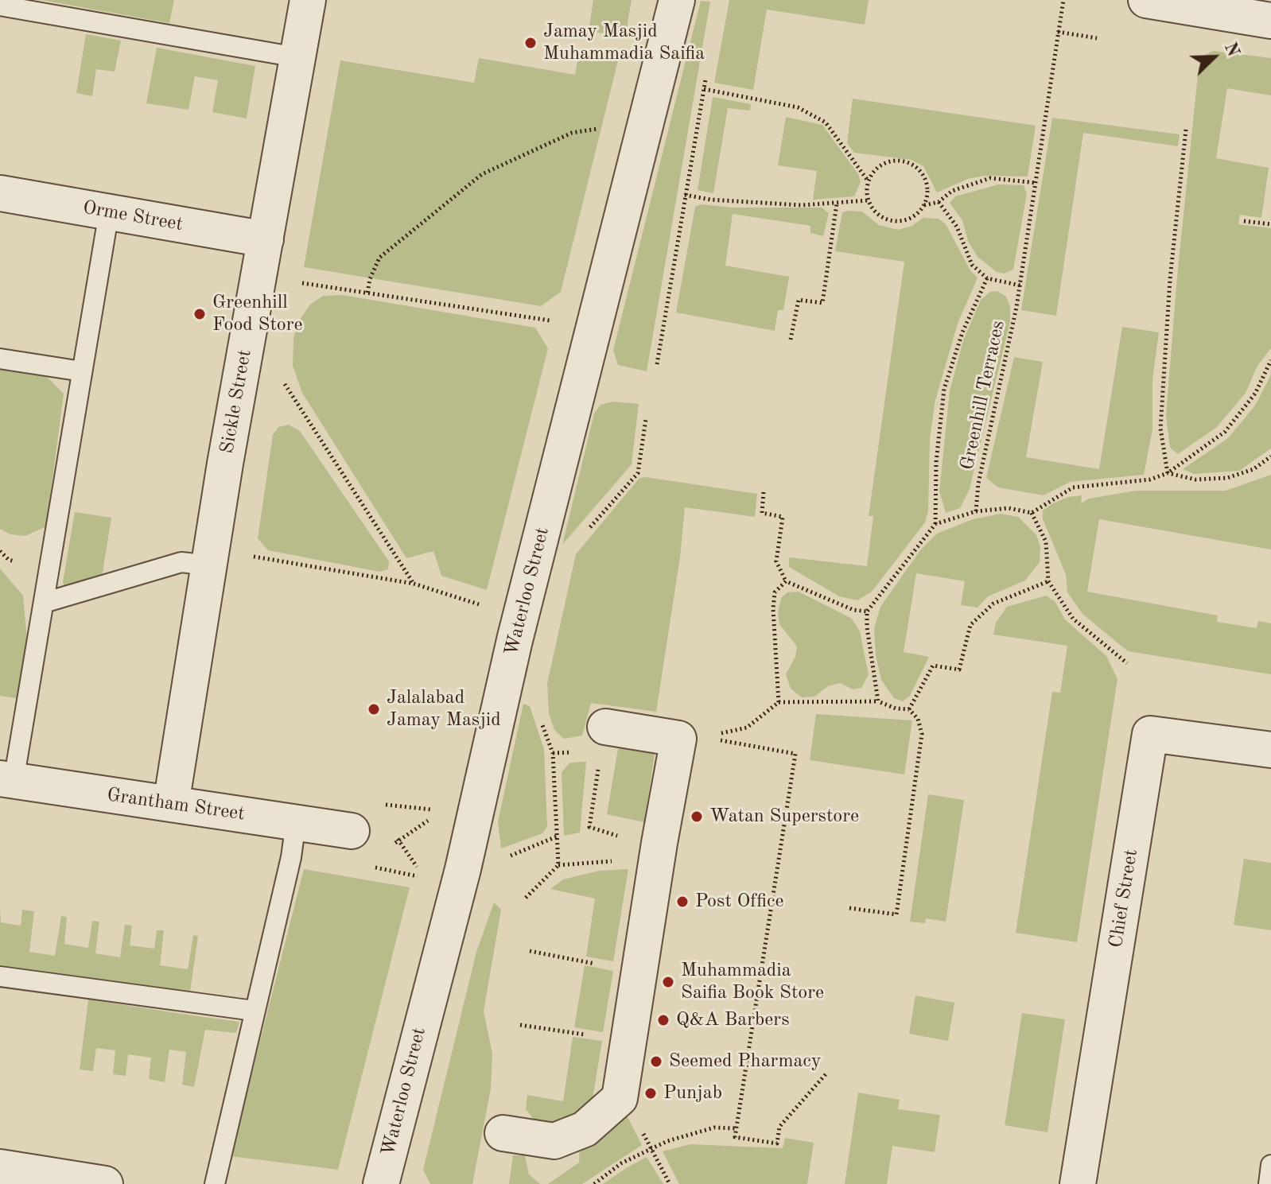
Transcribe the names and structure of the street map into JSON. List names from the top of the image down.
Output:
{
  "streets": {
    "street": [
      "Orme Street",
      "Sickle Street",
      "Waterloo Street",
      "Grantham Street",
      "Chief Street"
    ],
    "path": ["Greenhill Terraces"]
  },
  "crossings": [
    ["Orme Street", "Sickle Street"],
    ["Sickle Street", "Grantham Street"]
  ],
  "places": [
    "Jamay Masjid Muhammadia Saifia",
    "Greenhill Food Store",
    "Jalalabad Jamay Masjid",
    "Watan Superstore",
    "Post Office",
    "Muhammadia Saifia Book Store",
    "Q&A Barbers",
    "Seemed Pharmacy",
    "Punjab"
  ],
  "north": "top right"
}
